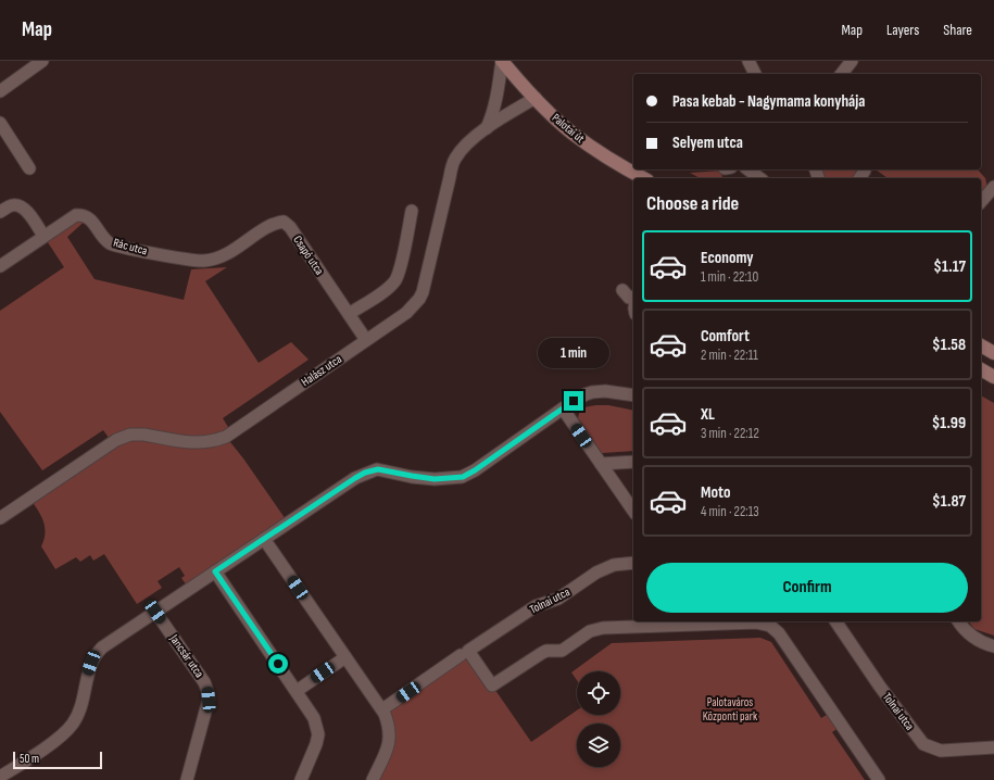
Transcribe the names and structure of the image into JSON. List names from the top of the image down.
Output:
{
  "streets": {
    "main road": ["Palotai út"],
    "street": [
      "Rác utca",
      "Csapó utca",
      "Halász utca",
      "Tolnai utca",
      "Jancsár utca"
    ]
  },
  "crossings": [
    ["Palotai út", "Halász utca"],
    ["Rác utca", "Csapó utca"],
    ["Csapó utca", "Halász utca"]
  ],
  "parks": ["Palotaváros Központi park"],
  "scale_bar": "50 m",
  "page": {
    "header": "Map",
    "nav": ["Map", "Layers", "Share"],
    "banner": ["Pasa kebab - Nagymama konyhája", "Selyem utca"],
    "heading": "Choose a ride",
    "list": [
      {
        "name": "Economy",
        "note": "1 min · 22:10",
        "value": "$1.17"
      },
      {
        "name": "Comfort",
        "note": "2 min · 22:11",
        "value": "$1.58"
      },
      {
        "name": "XL",
        "note": "3 min · 22:12",
        "value": "$1.99"
      },
      {
        "name": "Moto",
        "note": "4 min · 22:13",
        "value": "$1.87"
      }
    ],
    "bubble": "1 min",
    "buttons": "Confirm",
    "scale": "50 m"
  }
}
